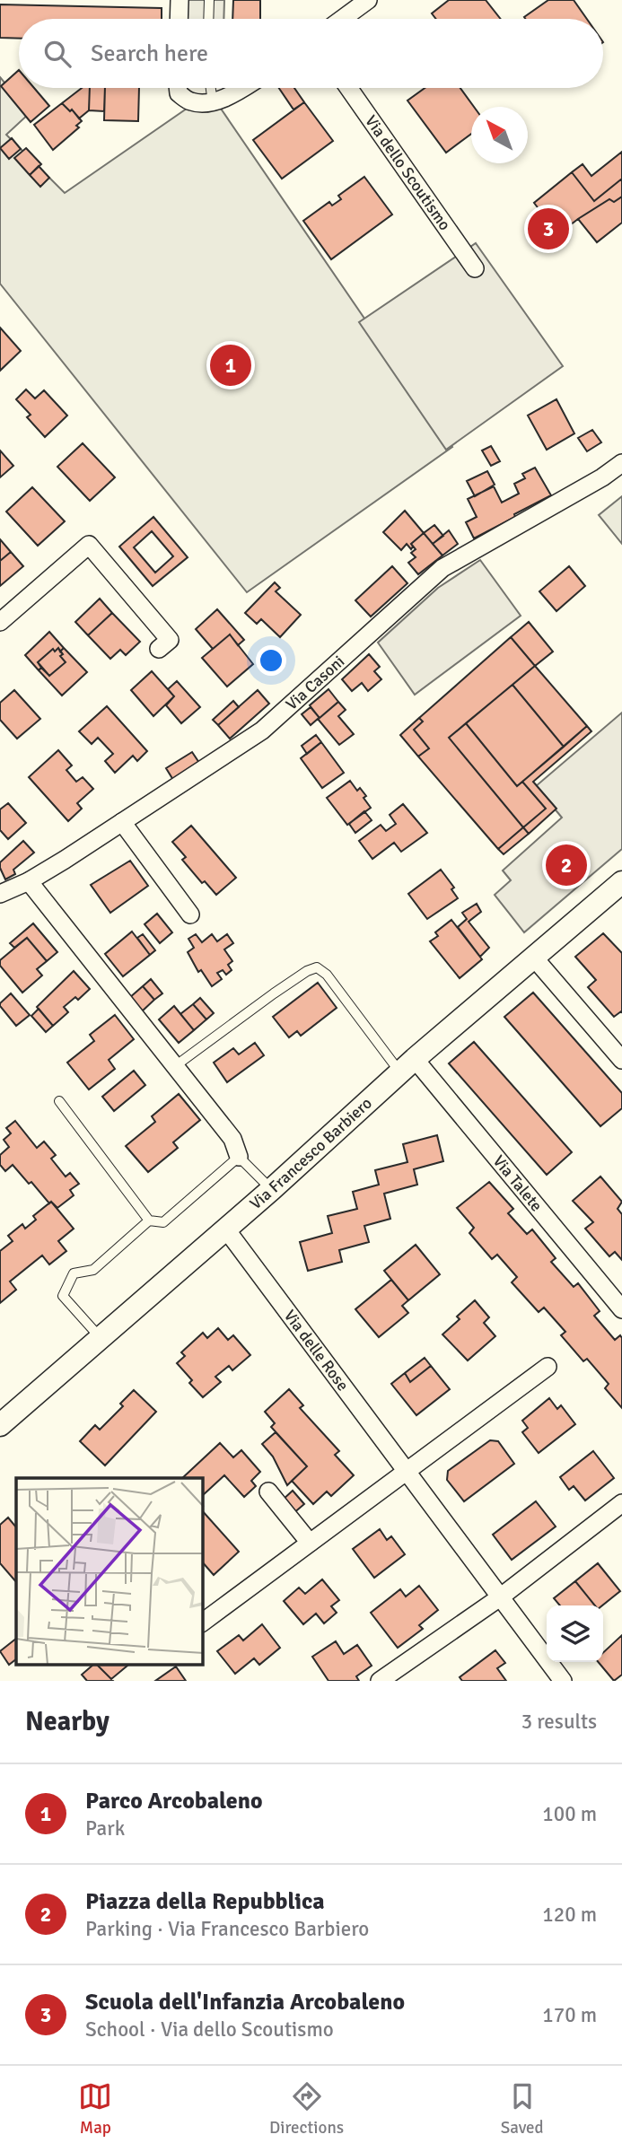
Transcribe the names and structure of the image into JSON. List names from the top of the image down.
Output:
{
  "streets": {
    "street": [
      "Via dello Scoutismo",
      "Via Casoni",
      "Via Francesco Barbiero",
      "Via Talete",
      "Via delle Rose"
    ]
  },
  "crossings": [
    ["Via Francesco Barbiero", "Via Talete"],
    ["Via Francesco Barbiero", "Via delle Rose"]
  ],
  "north": "top left",
  "page": {
    "search": "Search here",
    "pins": ["3", "1", "2"],
    "heading": ["Nearby", "3 results"],
    "list": [
      {
        "mark": "1",
        "name": "Parco Arcobaleno",
        "note": "Park",
        "value": "100 m"
      },
      {
        "mark": "2",
        "name": "Piazza della Repubblica",
        "note": "Parking · Via Francesco Barbiero",
        "value": "120 m"
      },
      {
        "mark": "3",
        "name": "Scuola dell'Infanzia Arcobaleno",
        "note": "School · Via dello Scoutismo",
        "value": "170 m"
      }
    ],
    "nav": ["Map", "Directions", "Saved"]
  }
}
